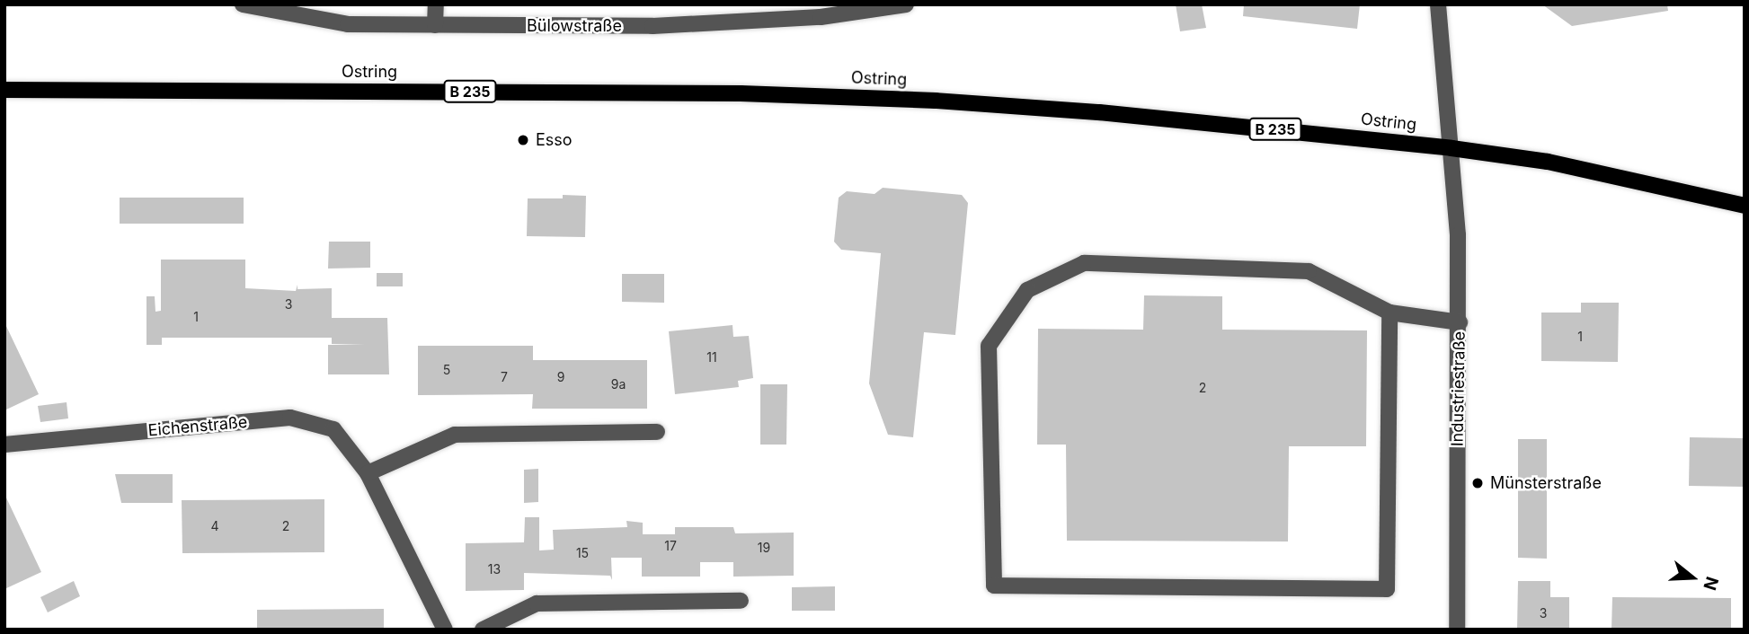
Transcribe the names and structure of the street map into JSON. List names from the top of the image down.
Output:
{
  "streets": {
    "main road": ["Ostring", "B 235"],
    "street": ["Bülowstraße", "Industriestraße", "Eichenstraße"]
  },
  "crossings": [
    ["Ostring", "Industriestraße"]
  ],
  "places": ["Esso", "Münsterstraße"],
  "house_numbers": [
    "3",
    "1",
    "1",
    "11",
    "5",
    "7",
    "9",
    "9a",
    "2",
    "4",
    "2",
    "17",
    "19",
    "15",
    "13",
    "3"
  ],
  "north": "right"
}
